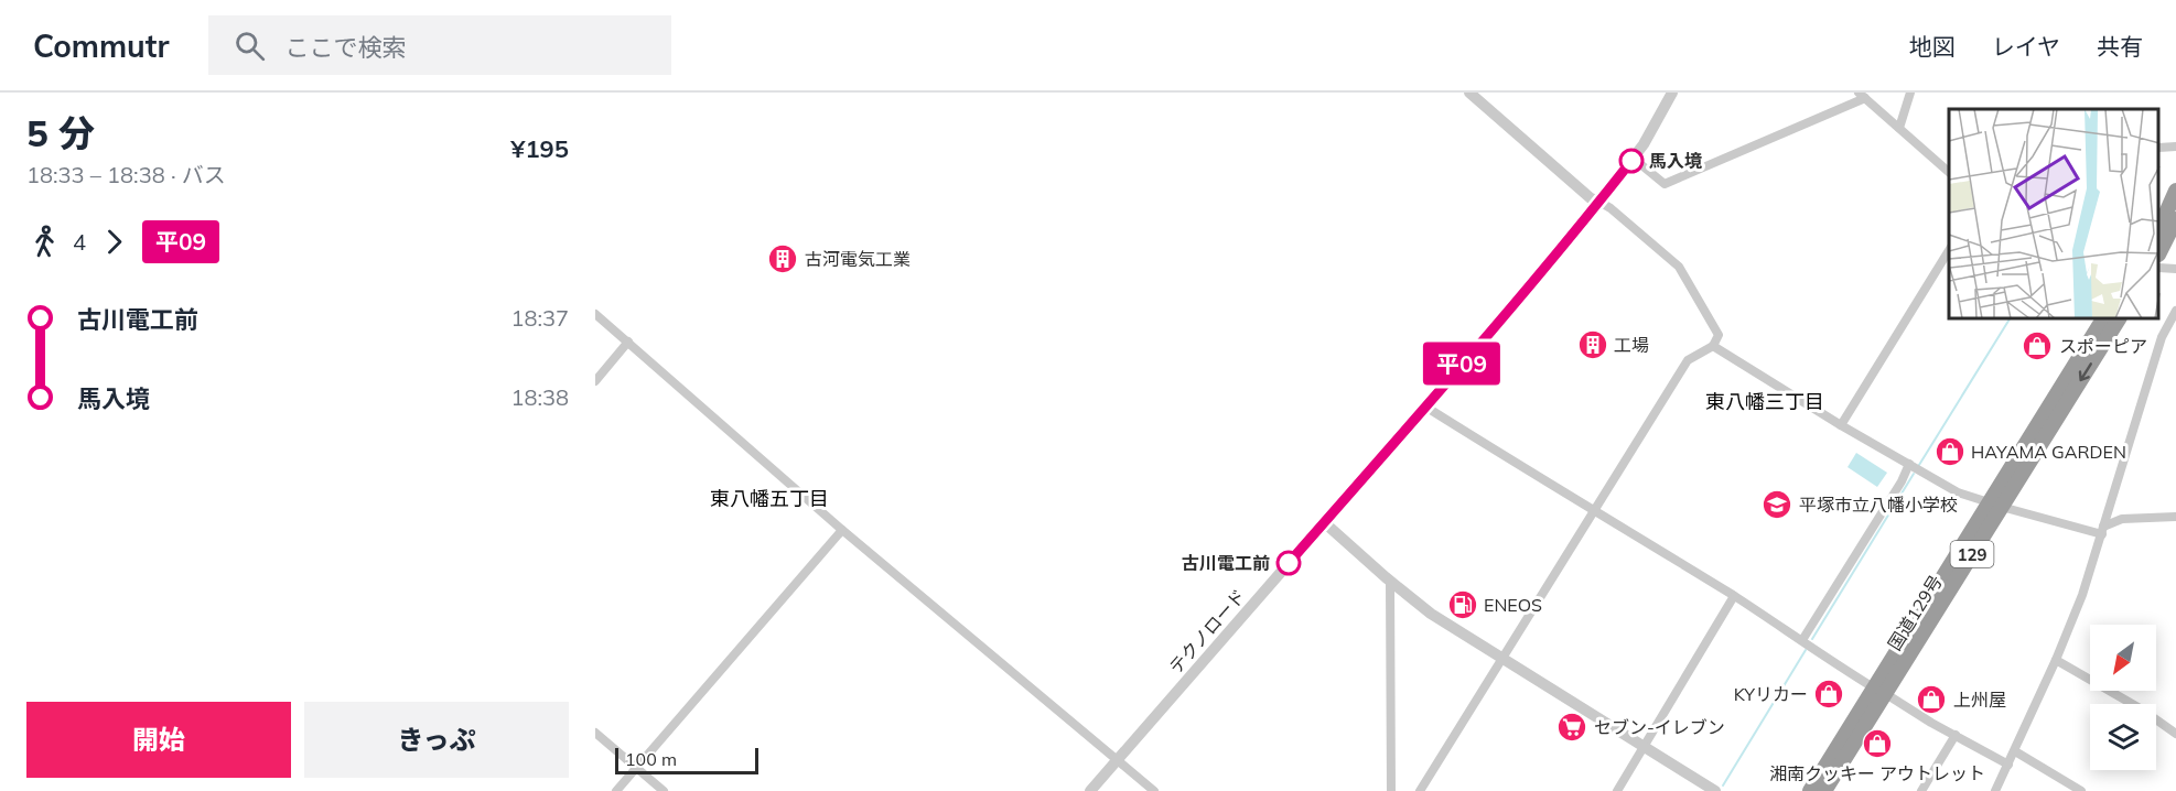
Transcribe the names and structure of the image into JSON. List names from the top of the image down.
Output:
{
  "streets": {
    "highway": ["129", "国道129号"],
    "street": ["テクノロード"]
  },
  "districts": ["東八幡三丁目", "東八幡五丁目"],
  "places": {
    "other": ["馬入境", "古川電工前"],
    "building": ["古河電気工業", "工場"],
    "shop": [
      "スポーピア",
      "HAYAMA GARDEN",
      "KYリカー",
      "上州屋",
      "湘南クッキー アウトレット"
    ],
    "school or university": ["平塚市立八幡小学校"],
    "fuel station": ["ENEOS"],
    "supermarket": ["セブン-イレブン"]
  },
  "lines": ["bus line 平09"],
  "scale_bar": "100 m",
  "north": "bottom left",
  "page": {
    "header": "Commutr",
    "search": "ここで検索",
    "nav": ["地図", "レイヤ", "共有"],
    "heading": ["5 分", "18:33 – 18:38 · バス", "¥195"],
    "on_map": "平09",
    "legs": ["4", "平09"],
    "list": [
      {
        "name": "古川電工前",
        "value": "18:37"
      },
      {
        "name": "馬入境",
        "value": "18:38"
      }
    ],
    "buttons": ["開始", "きっぷ"],
    "scale": "100 m"
  }
}
